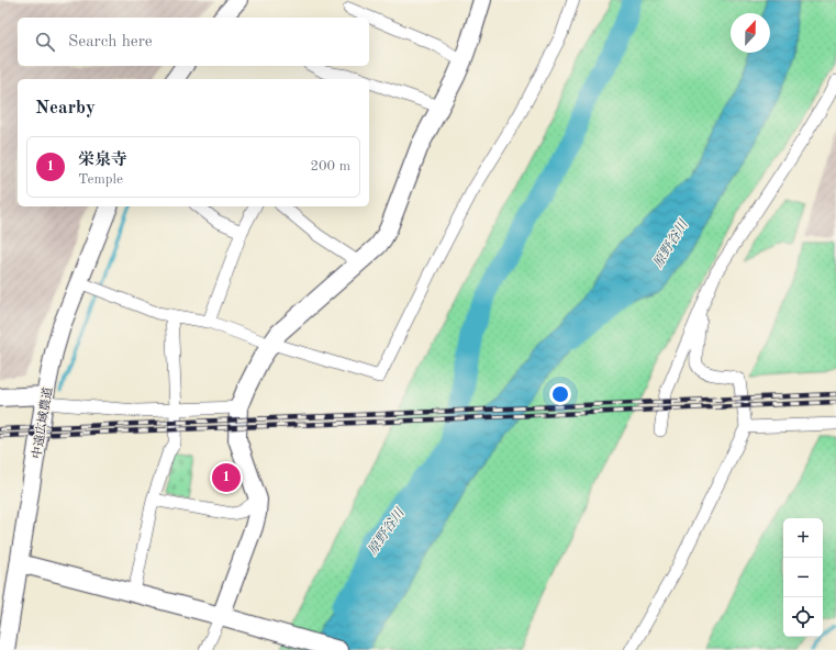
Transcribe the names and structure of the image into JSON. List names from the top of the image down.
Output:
{
  "streets": {
    "street": ["中遠広域農道"]
  },
  "water": ["原野谷川"],
  "north": "top",
  "page": {
    "search": "Search here",
    "heading": "Nearby",
    "list": [
      {
        "mark": "1",
        "name": "栄泉寺",
        "note": "Temple",
        "value": "200 m"
      }
    ],
    "pins": "1",
    "map_buttons": ["+", "−"]
  }
}
